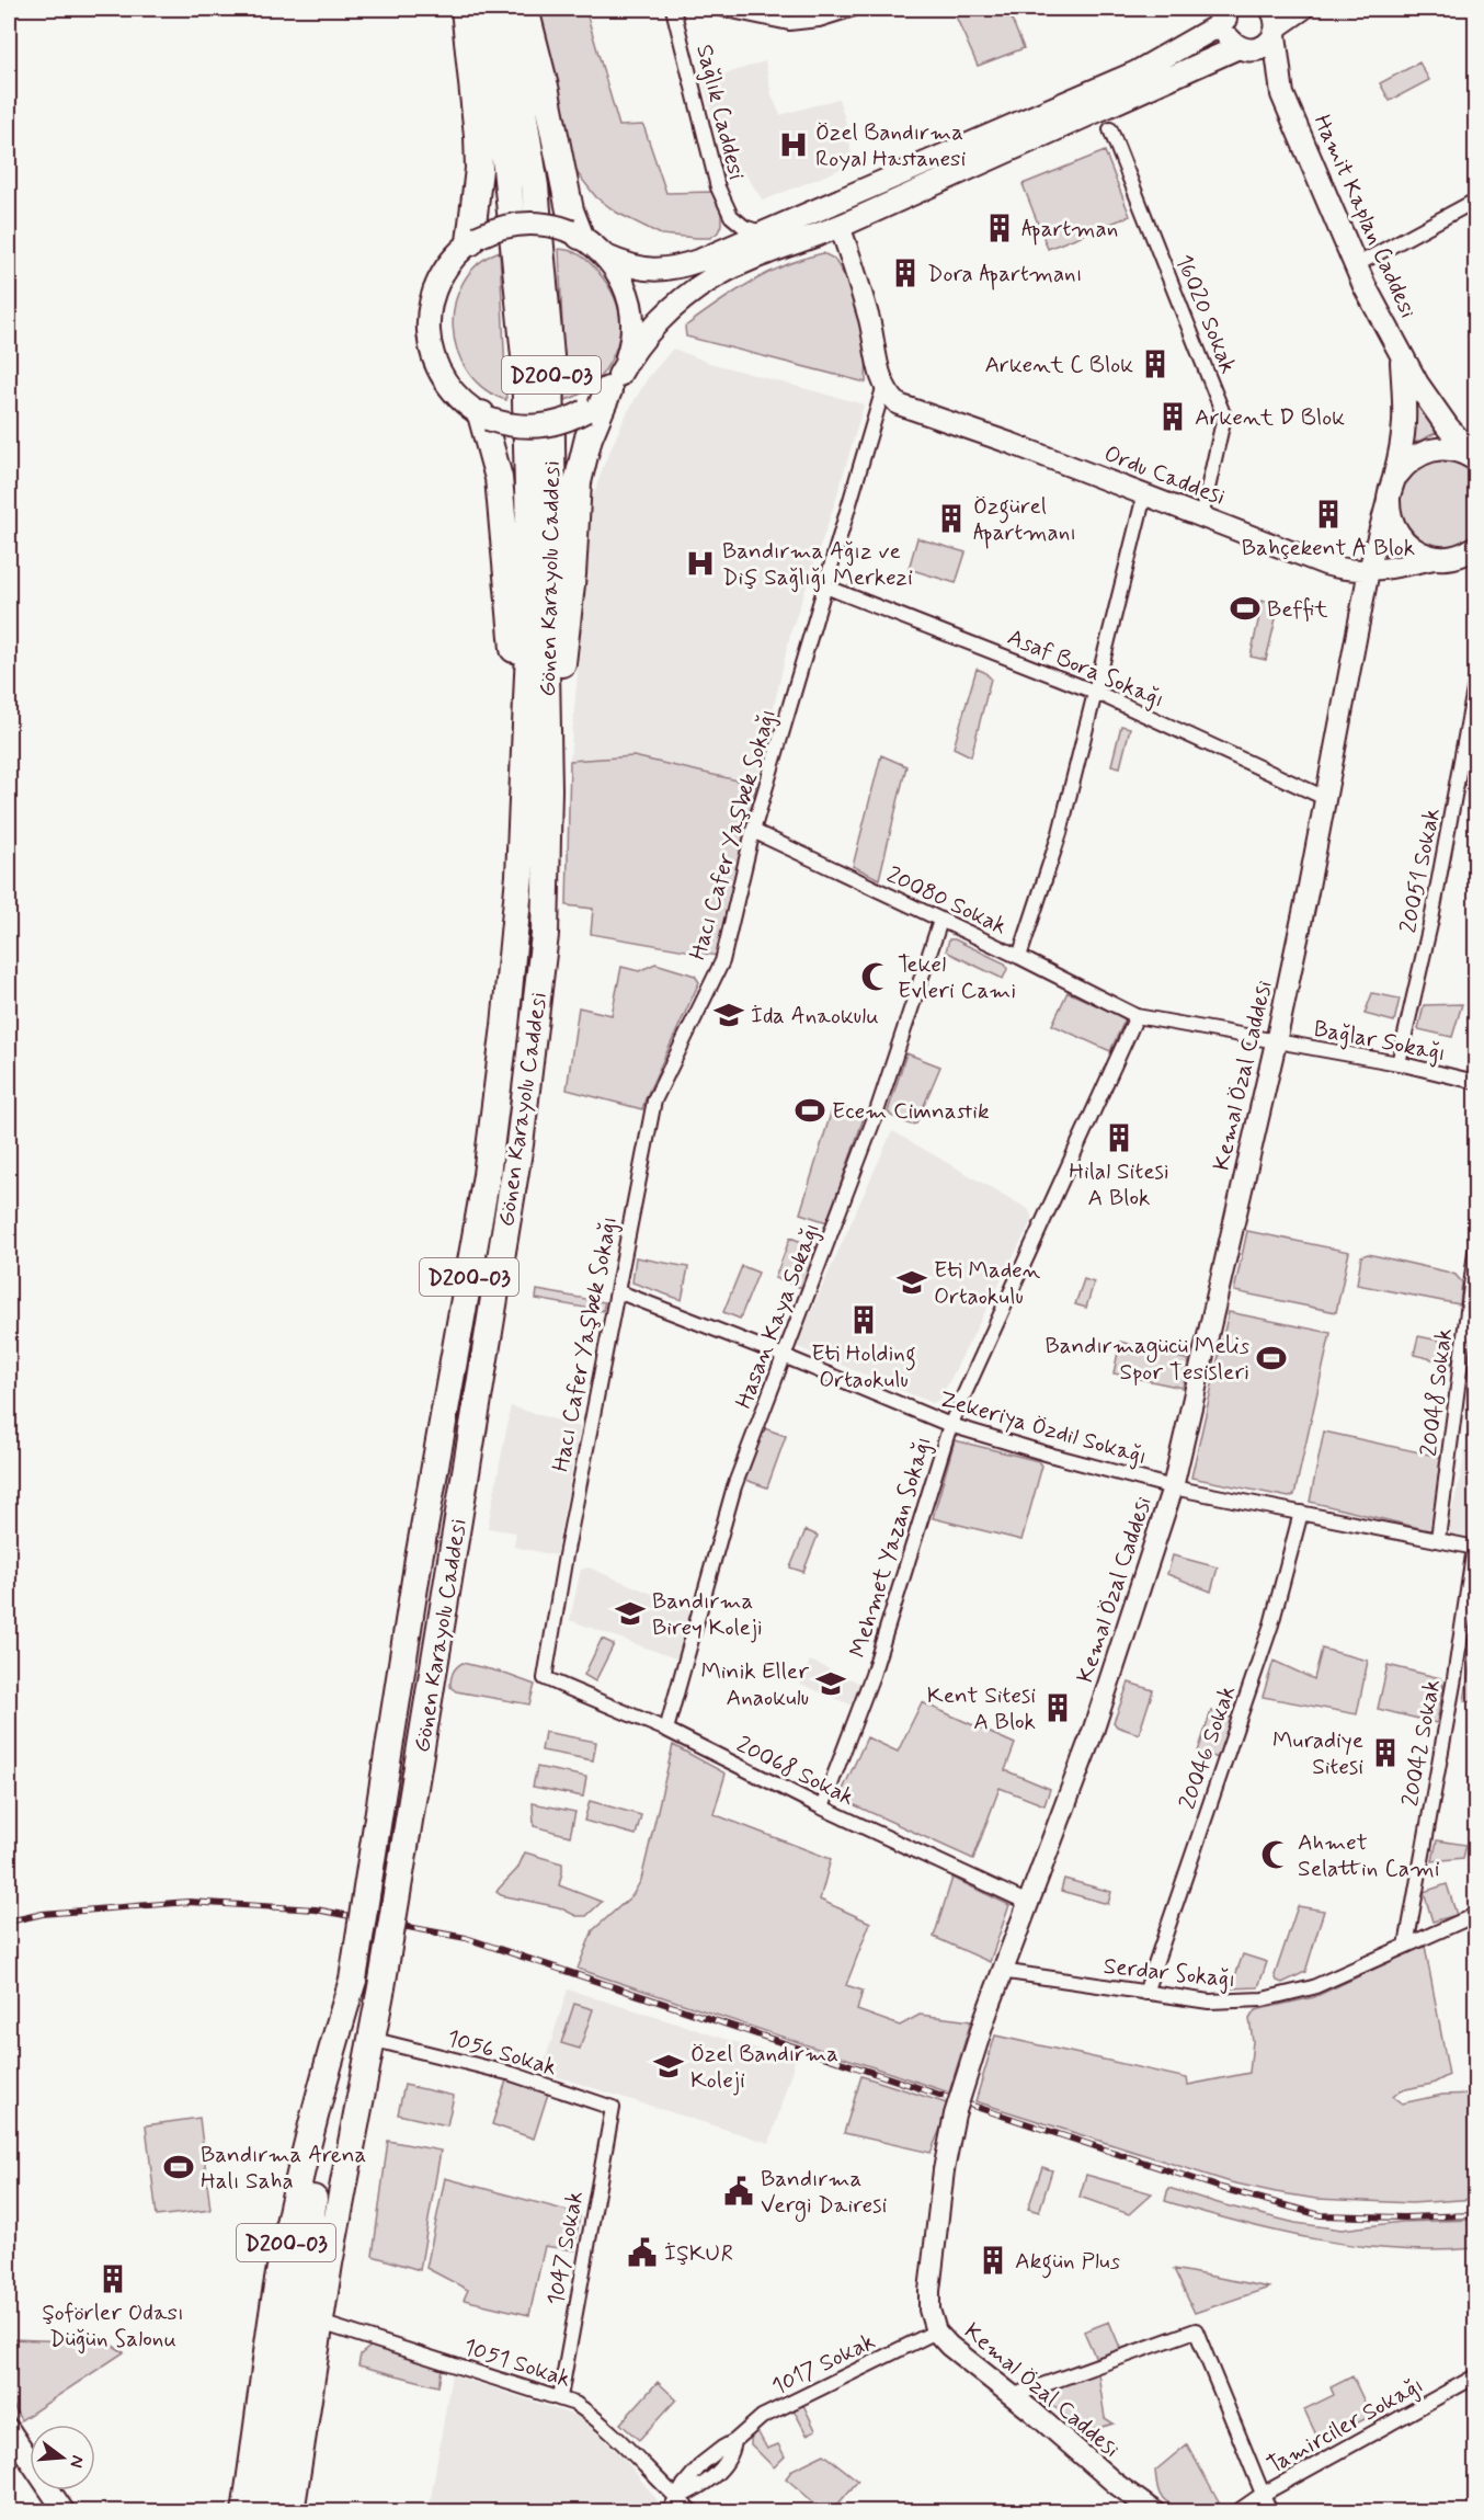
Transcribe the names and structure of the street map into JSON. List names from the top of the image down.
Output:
{
  "streets": {
    "highway": ["D200-03", "Gönen Karayolu Caddesi"],
    "main road": ["Hamit Kaplan Caddesi", "Ordu Caddesi", "Kemal Özal Caddesi"],
    "street": [
      "Sağlık Caddesi",
      "16020 Sokak",
      "Asaf Bora Sokağı",
      "Hacı Cafer Yaşbek Sokağı",
      "20051 Sokak",
      "20080 Sokak",
      "Bağlar Sokağı",
      "Hasan Kaya Sokağı",
      "20048 Sokak",
      "Zekeriya Özdil Sokağı",
      "Mehmet Yazan Sokağı",
      "20042 Sokak",
      "20046 Sokak",
      "20068 Sokak",
      "Serdar Sokağı",
      "1056 Sokak",
      "1047 Sokak",
      "1051 Sokak",
      "1017 Sokak",
      "Tamirciler Sokağı"
    ]
  },
  "crossings": [
    ["Hamit Kaplan Caddesi", "Ordu Caddesi"],
    ["Hamit Kaplan Caddesi", "Kemal Özal Caddesi"],
    ["16020 Sokak", "Ordu Caddesi"],
    ["D200-03", "Gönen Karayolu Caddesi"],
    ["Ordu Caddesi", "Hacı Cafer Yaşbek Sokağı"],
    ["Ordu Caddesi", "Kemal Özal Caddesi"],
    ["Asaf Bora Sokağı", "Hacı Cafer Yaşbek Sokağı"],
    ["Asaf Bora Sokağı", "Kemal Özal Caddesi"],
    ["Hacı Cafer Yaşbek Sokağı", "20080 Sokak"],
    ["Hacı Cafer Yaşbek Sokağı", "Zekeriya Özdil Sokağı"],
    ["Hacı Cafer Yaşbek Sokağı", "20068 Sokak"],
    ["20051 Sokak", "Bağlar Sokağı"],
    ["20080 Sokak", "Bağlar Sokağı"],
    ["20080 Sokak", "Kemal Özal Caddesi"],
    ["20080 Sokak", "Hasan Kaya Sokağı"],
    ["20080 Sokak", "Mehmet Yazan Sokağı"],
    ["Bağlar Sokağı", "Kemal Özal Caddesi"],
    ["Kemal Özal Caddesi", "Zekeriya Özdil Sokağı"],
    ["Kemal Özal Caddesi", "20068 Sokak"],
    ["Kemal Özal Caddesi", "Serdar Sokağı"],
    ["Kemal Özal Caddesi", "1017 Sokak"],
    ["Hasan Kaya Sokağı", "Zekeriya Özdil Sokağı"],
    ["Hasan Kaya Sokağı", "20068 Sokak"],
    ["20048 Sokak", "Zekeriya Özdil Sokağı"],
    ["Zekeriya Özdil Sokağı", "Mehmet Yazan Sokağı"],
    ["Zekeriya Özdil Sokağı", "20042 Sokak"],
    ["Zekeriya Özdil Sokağı", "20046 Sokak"],
    ["Mehmet Yazan Sokağı", "20068 Sokak"],
    ["20042 Sokak", "Serdar Sokağı"],
    ["20046 Sokak", "Serdar Sokağı"],
    ["1056 Sokak", "1047 Sokak"],
    ["1047 Sokak", "1051 Sokak"],
    ["1051 Sokak", "1017 Sokak"]
  ],
  "places": {
    "hospital": ["Özel Bandırma Royal Hastanesi", "Bandırma Ağız ve Diş Sağlığı Merkezi"],
    "building": [
      "Apartman",
      "Dora Apartmanı",
      "Arkent C Blok",
      "Arkent D Blok",
      "Bahçekent A Blok",
      "Özgürel Apartmanı",
      "Hilal Sitesi A Blok",
      "Eti Holding Ortaokulu",
      "Kent Sitesi A Blok",
      "Muradiye Sitesi",
      "Akgün Plus",
      "Şoförler Odası Düğün Salonu"
    ],
    "sports": [
      "Beffit",
      "Ecem Cimnastik",
      "Bandırmagücü Melis Spor Tesisleri",
      "Bandırma Arena Halı Saha"
    ],
    "mosque": ["Tekel Evleri Cami", "Ahmet Selattin Cami"],
    "school or university": [
      "İda Anaokulu",
      "Eti Maden Ortaokulu",
      "Bandırma Birey Koleji",
      "Minik Eller Anaokulu",
      "Özel Bandırma Koleji"
    ],
    "public building": ["Bandırma Vergi Dairesi", "İŞKUR"]
  },
  "north": "right"
}
